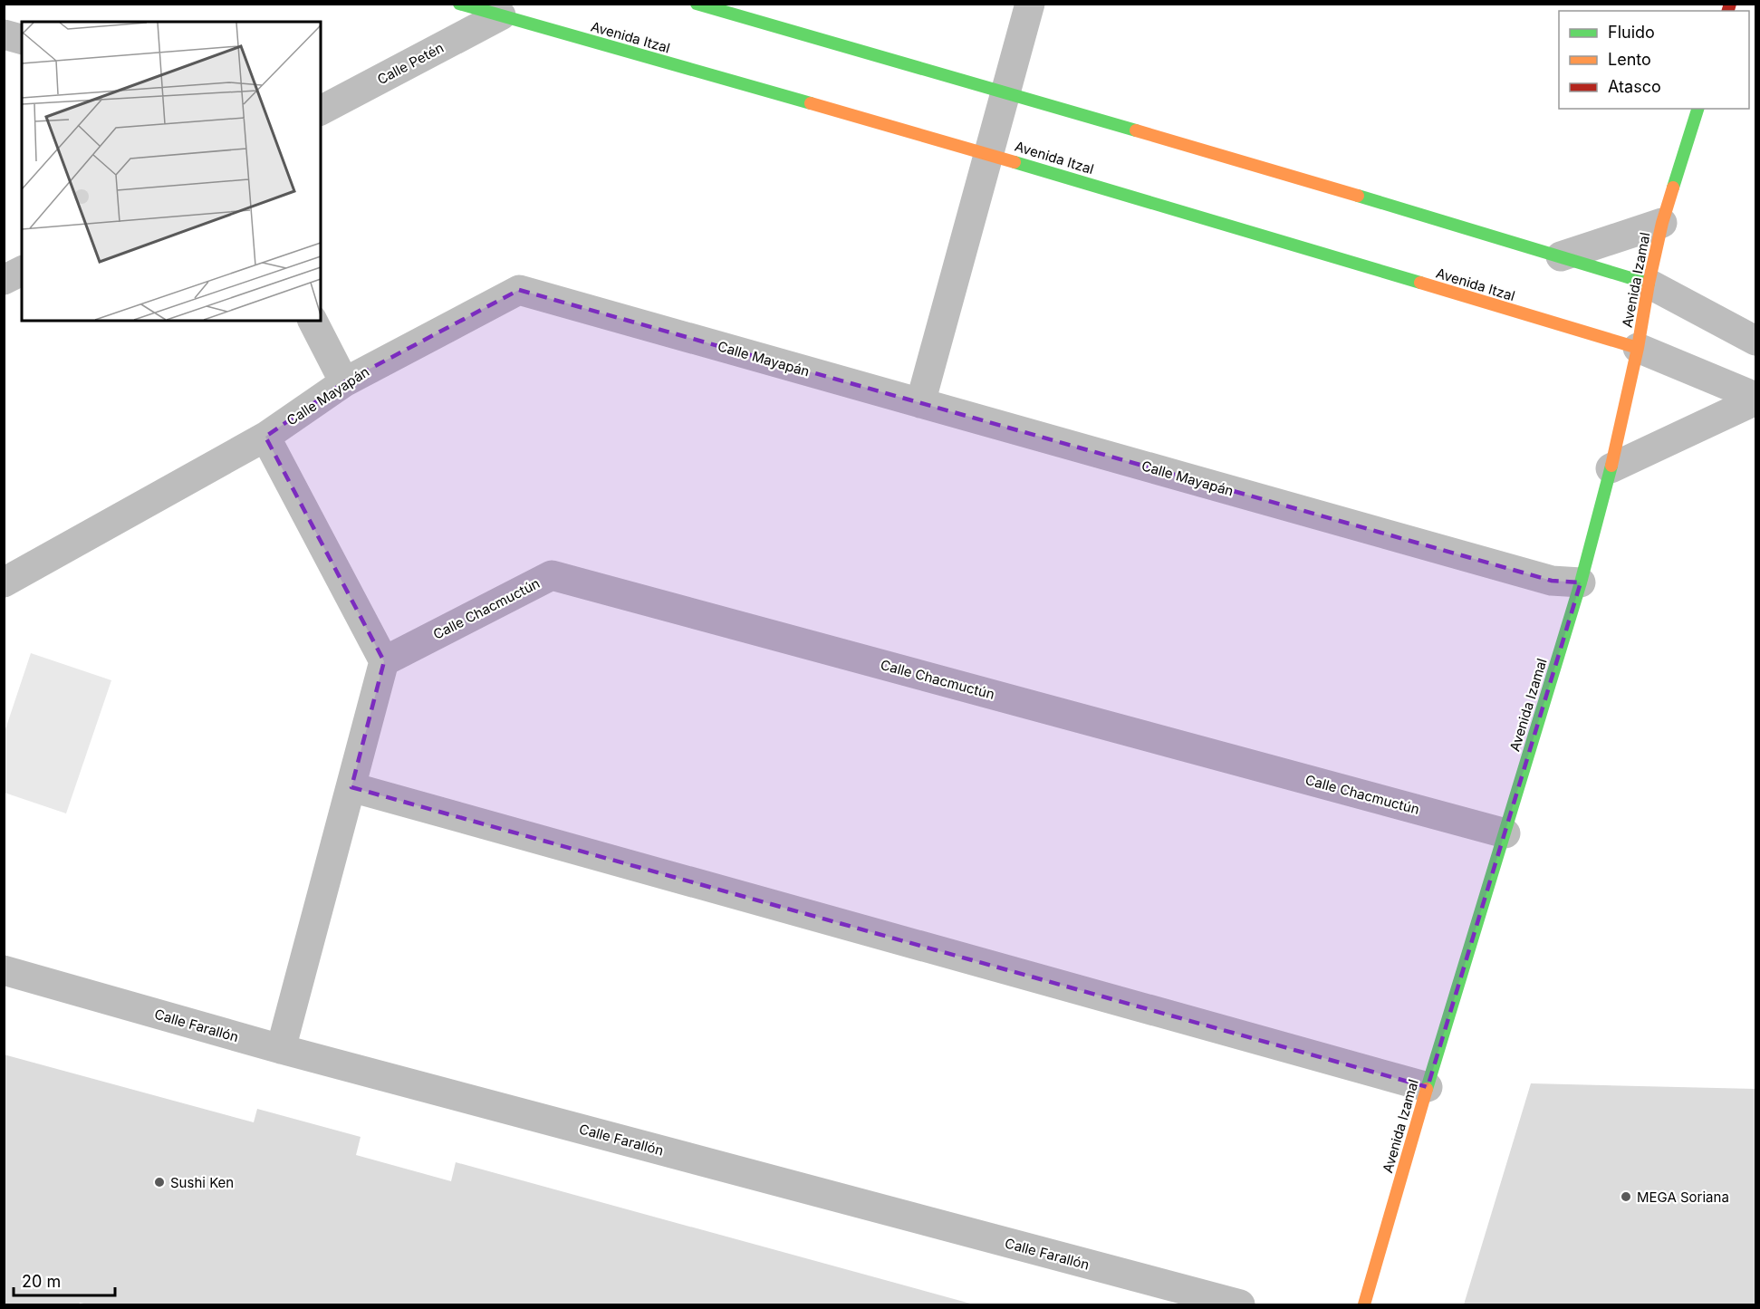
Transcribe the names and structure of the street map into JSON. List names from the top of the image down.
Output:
{
  "streets": {
    "street": [
      "Avenida Itzal",
      "Calle Petén",
      "Avenida Izamal",
      "Calle Mayapán",
      "Calle Chacmuctún",
      "Calle Farallón"
    ]
  },
  "crossings": [
    ["Avenida Itzal", "Calle Petén"],
    ["Avenida Itzal", "Avenida Izamal"],
    ["Avenida Izamal", "Calle Mayapán"],
    ["Avenida Izamal", "Calle Chacmuctún"]
  ],
  "places": ["Sushi Ken", "MEGA Soriana"],
  "legend": ["Fluido", "Lento", "Atasco"],
  "scale_bar": "20 m"
}
